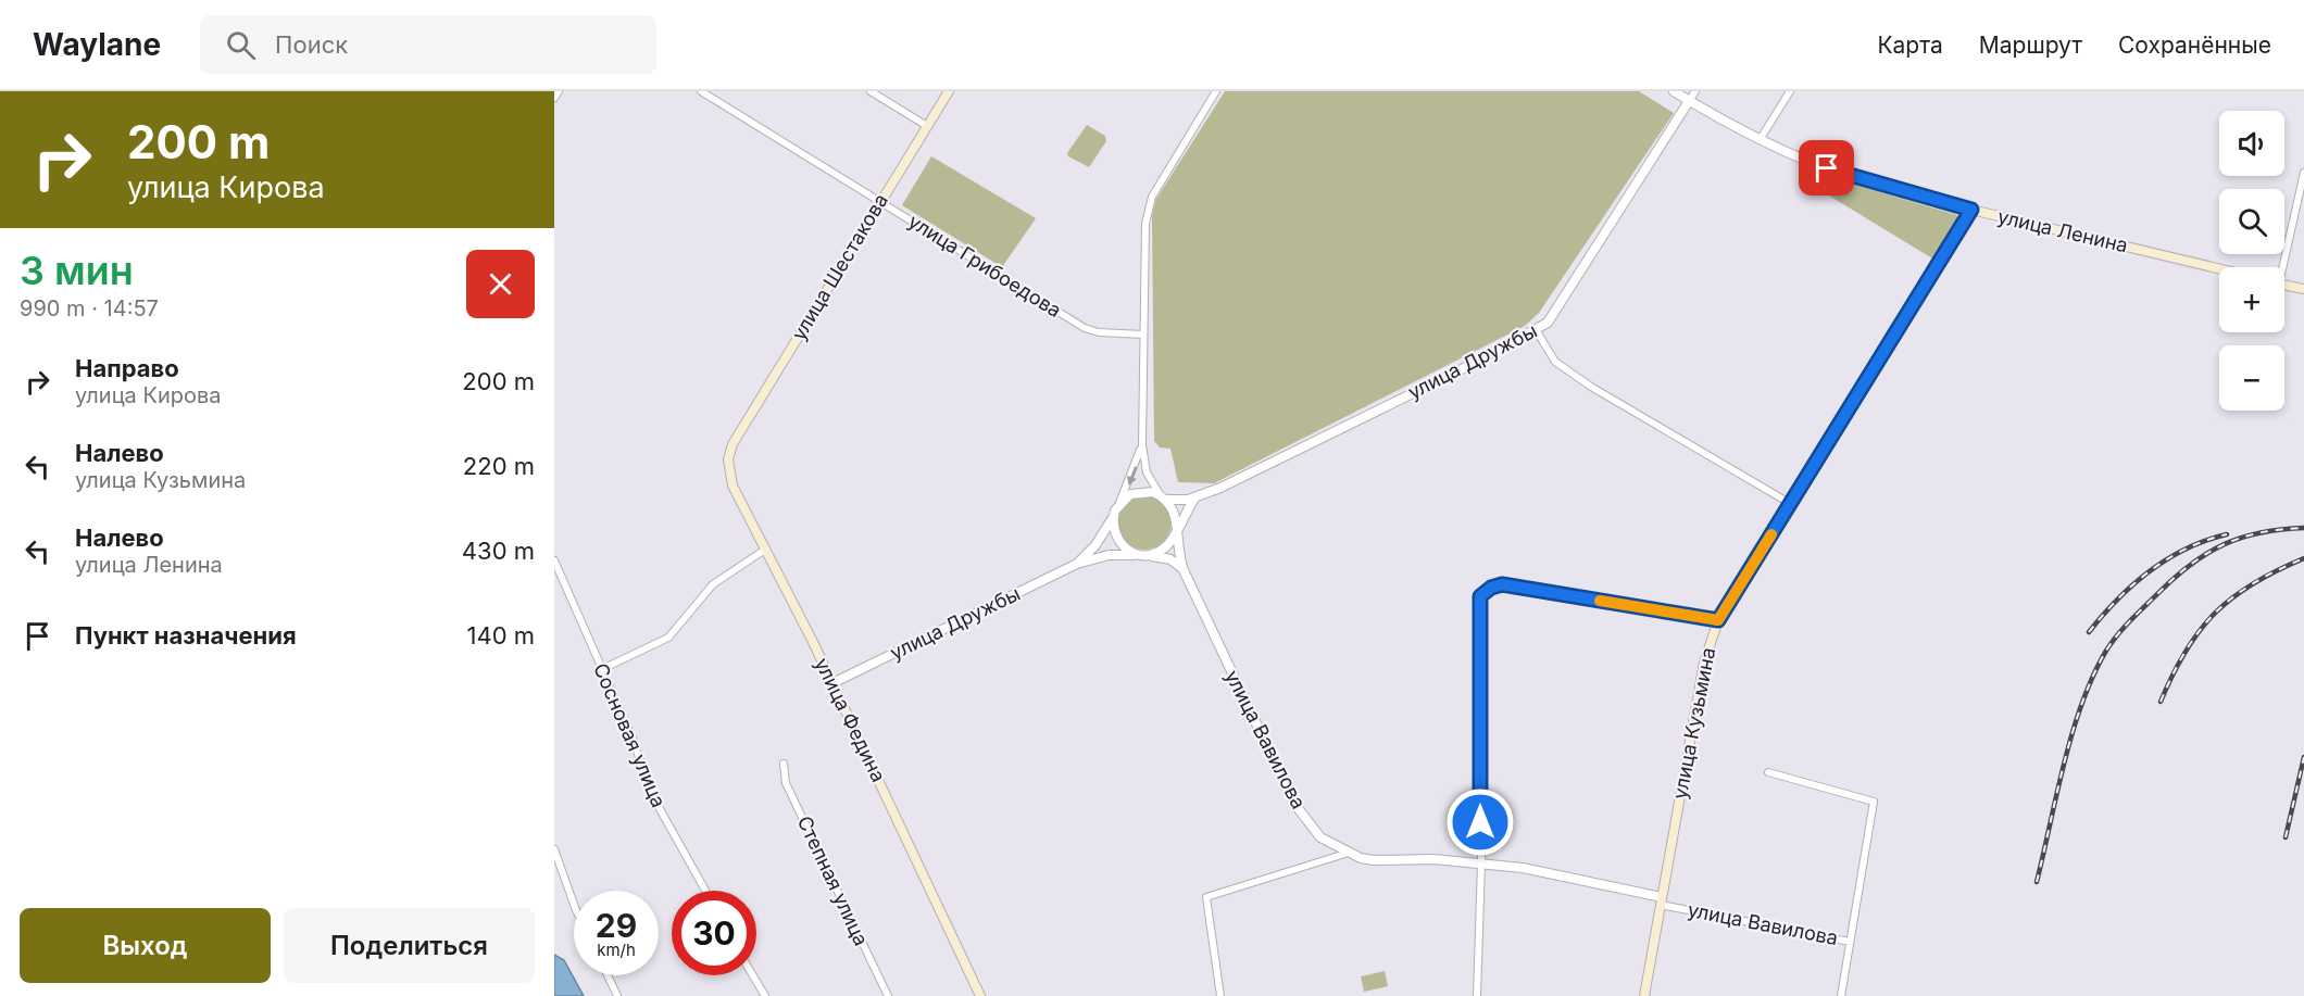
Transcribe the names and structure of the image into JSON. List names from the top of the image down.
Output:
{
  "streets": {
    "main road": [
      "улица Ленина",
      "улица Шестакова",
      "улица Федина",
      "улица Кузьмина"
    ],
    "street": [
      "улица Грибоедова",
      "улица Дружбы",
      "Сосновая улица",
      "улица Вавилова",
      "Степная улица"
    ]
  },
  "crossings": [
    ["улица Ленина", "улица Дружбы"],
    ["улица Ленина", "улица Кузьмина"],
    ["улица Грибоедова", "улица Шестакова"],
    ["улица Шестакова", "улица Федина"],
    ["улица Дружбы", "улица Федина"],
    ["улица Кузьмина", "улица Вавилова"]
  ],
  "page": {
    "header": "Waylane",
    "search": "Поиск",
    "nav": ["Карта", "Маршрут", "Сохранённые"],
    "turn": ["200 m", "улица Кирова"],
    "map_buttons": ["+", "−"],
    "heading": ["3 мин", "990 m · 14:57"],
    "list": [
      {
        "name": "Направо",
        "note": "улица Кирова",
        "value": "200 m"
      },
      {
        "name": "Налево",
        "note": "улица Кузьмина",
        "value": "220 m"
      },
      {
        "name": "Налево",
        "note": "улица Ленина",
        "value": "430 m"
      },
      {
        "name": "Пункт назначения",
        "value": "140 m"
      }
    ],
    "speed": "29 km/h",
    "limit": "30",
    "buttons": ["Выход", "Поделиться"]
  }
}
